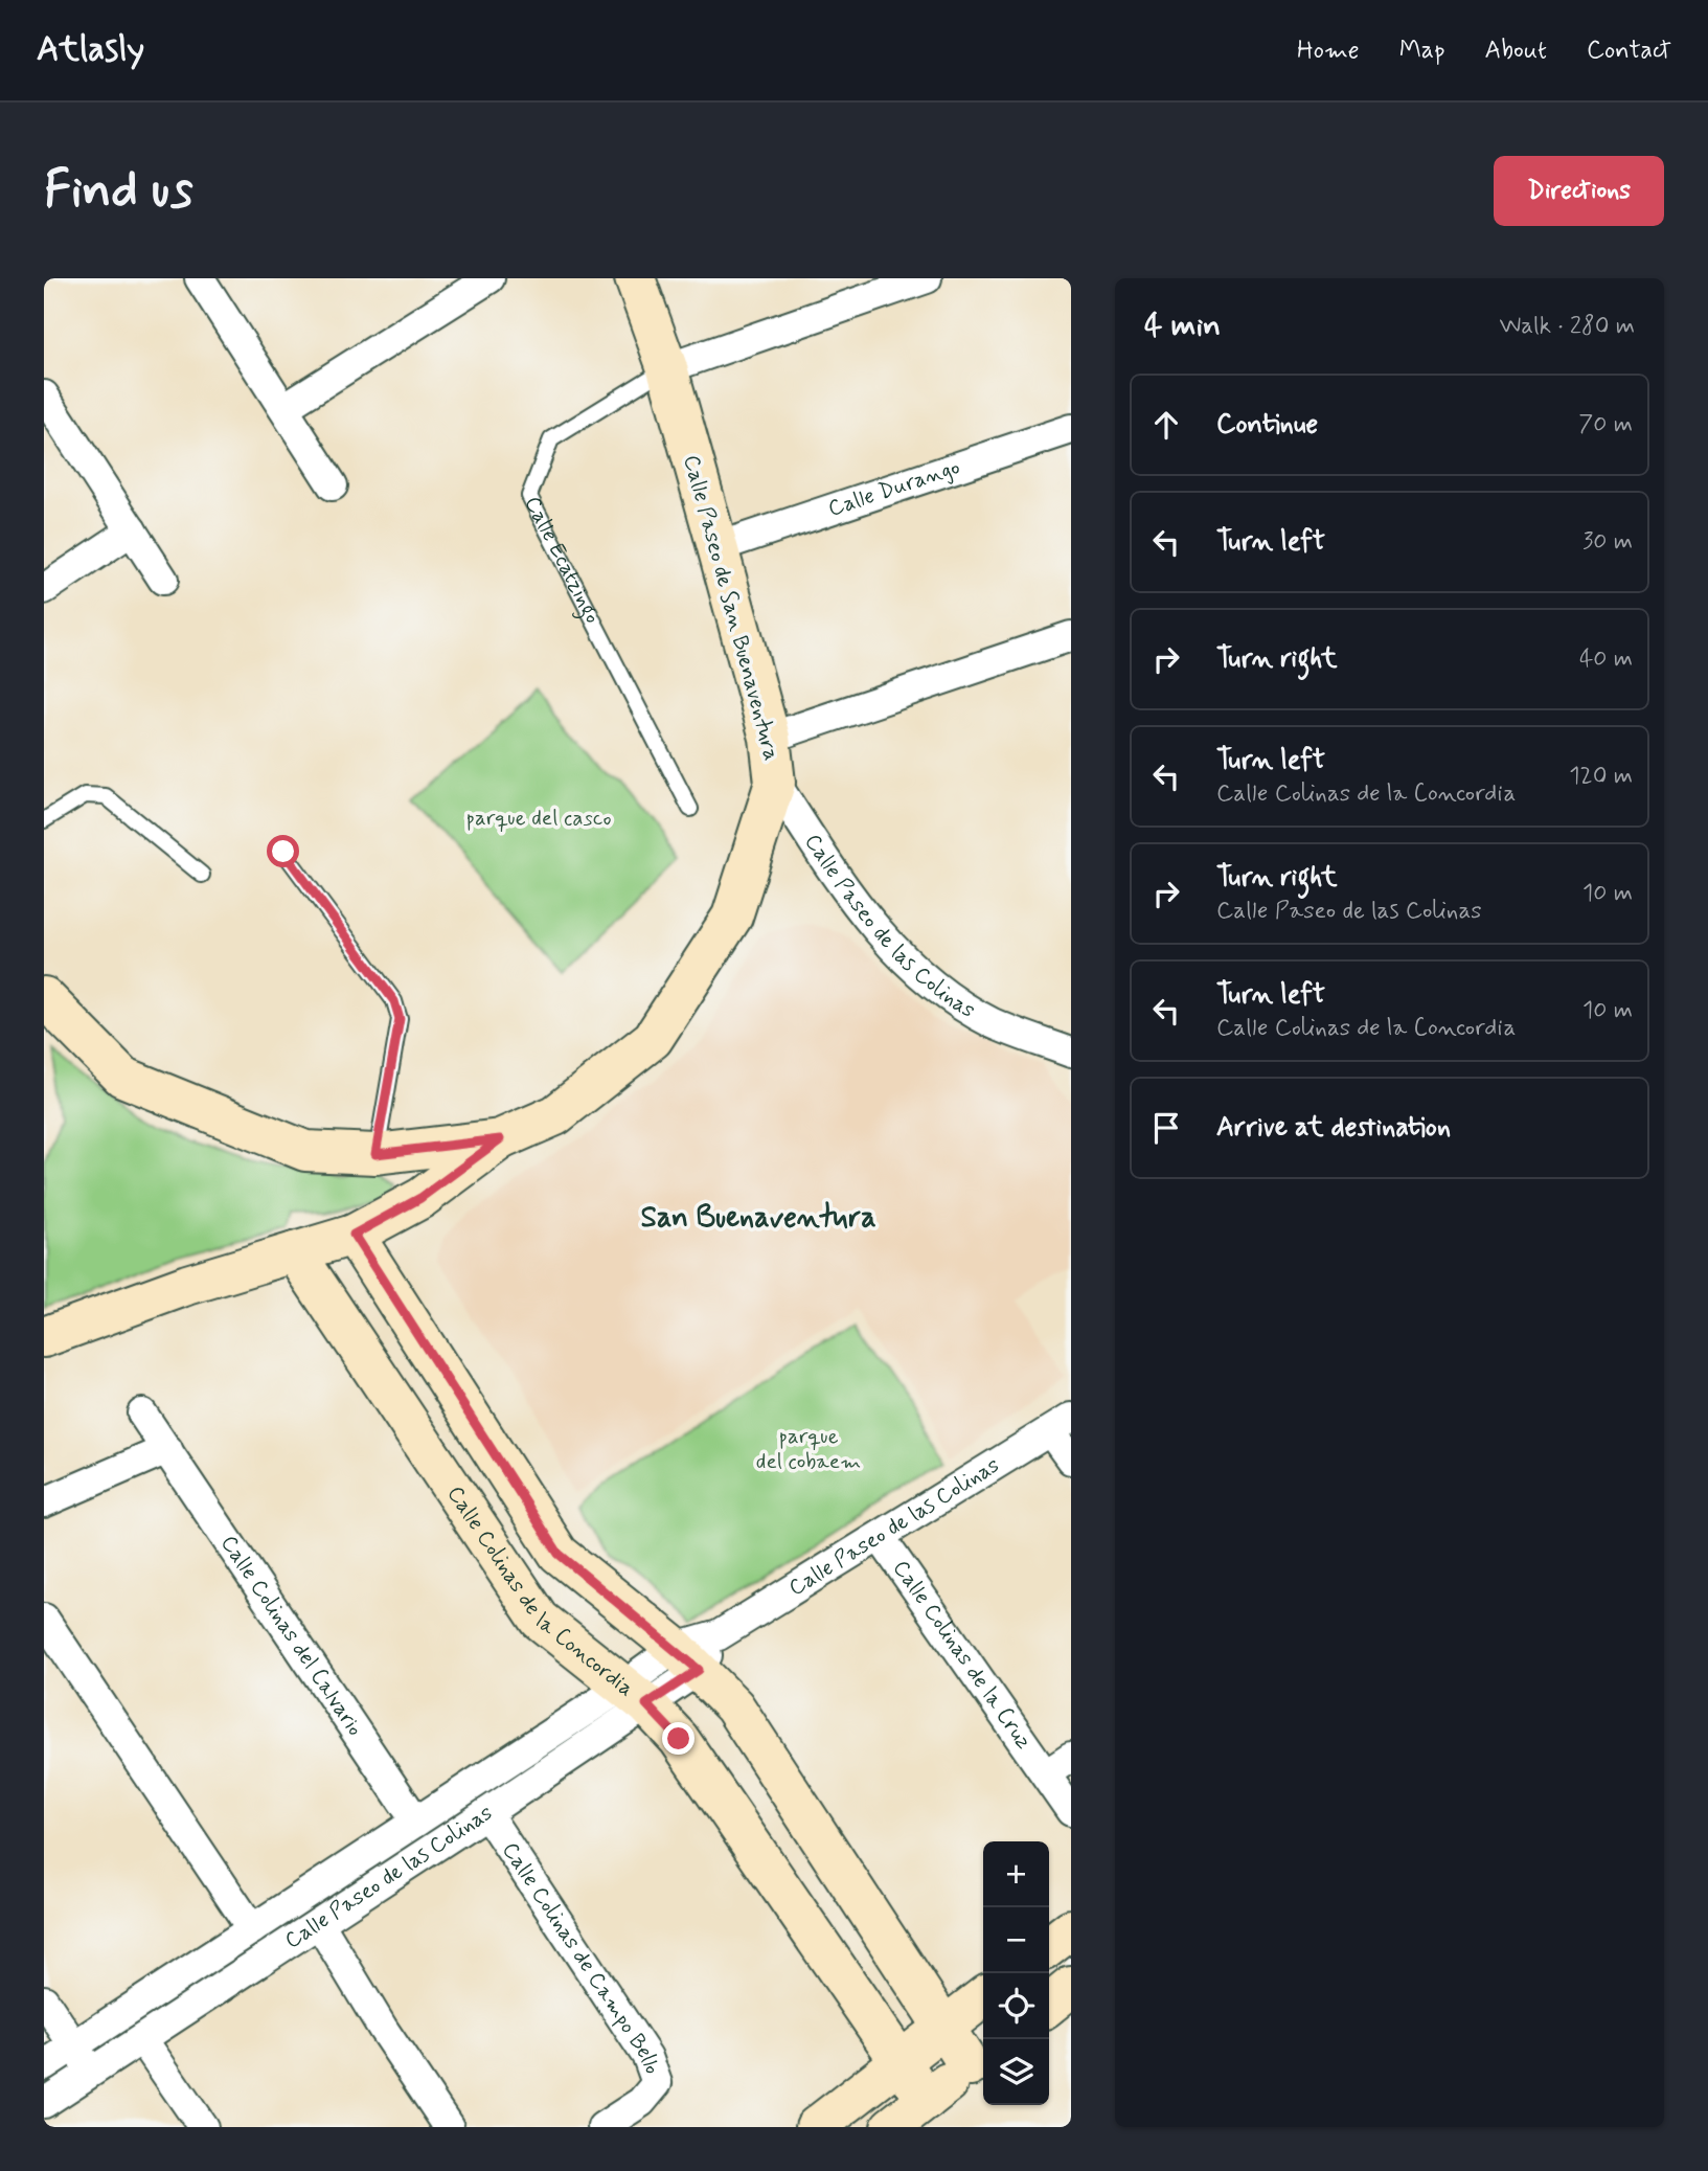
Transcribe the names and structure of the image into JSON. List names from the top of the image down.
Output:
{
  "streets": {
    "street": [
      "Calle Durango",
      "Calle Ecatzingo",
      "Calle Paseo de San Buenaventura",
      "Calle Paseo de las Colinas",
      "Calle Colinas de la Concordia",
      "Calle Colinas del Calvario",
      "Calle Colinas de la Cruz",
      "Calle Colinas de Campo Bello"
    ]
  },
  "crossings": [
    ["Calle Durango", "Calle Paseo de San Buenaventura"],
    ["Calle Ecatzingo", "Calle Paseo de San Buenaventura"],
    ["Calle Paseo de San Buenaventura", "Calle Paseo de las Colinas"],
    ["Calle Paseo de San Buenaventura", "Calle Colinas de la Concordia"],
    ["Calle Paseo de las Colinas", "Calle Colinas de la Concordia"],
    ["Calle Paseo de las Colinas", "Calle Colinas del Calvario"],
    ["Calle Paseo de las Colinas", "Calle Colinas de la Cruz"],
    ["Calle Paseo de las Colinas", "Calle Colinas de Campo Bello"]
  ],
  "districts": ["San Buenaventura"],
  "parks": ["parque del casco", "parque del cobaem"],
  "page": {
    "header": "Atlasly",
    "nav": [
      "Home",
      "Map",
      "About",
      "Contact"
    ],
    "buttons": "Directions",
    "title": "Find us",
    "heading": ["4 min", "Walk · 280 m"],
    "list": [
      ["Continue", "70 m"],
      ["Turn left", "30 m"],
      ["Turn right", "40 m"],
      ["Turn left", "Calle Colinas de la Concordia", "120 m"],
      ["Turn right", "Calle Paseo de las Colinas", "10 m"],
      ["Turn left", "Calle Colinas de la Concordia", "10 m"],
      "Arrive at destination"
    ],
    "map_buttons": ["+", "−"]
  }
}
